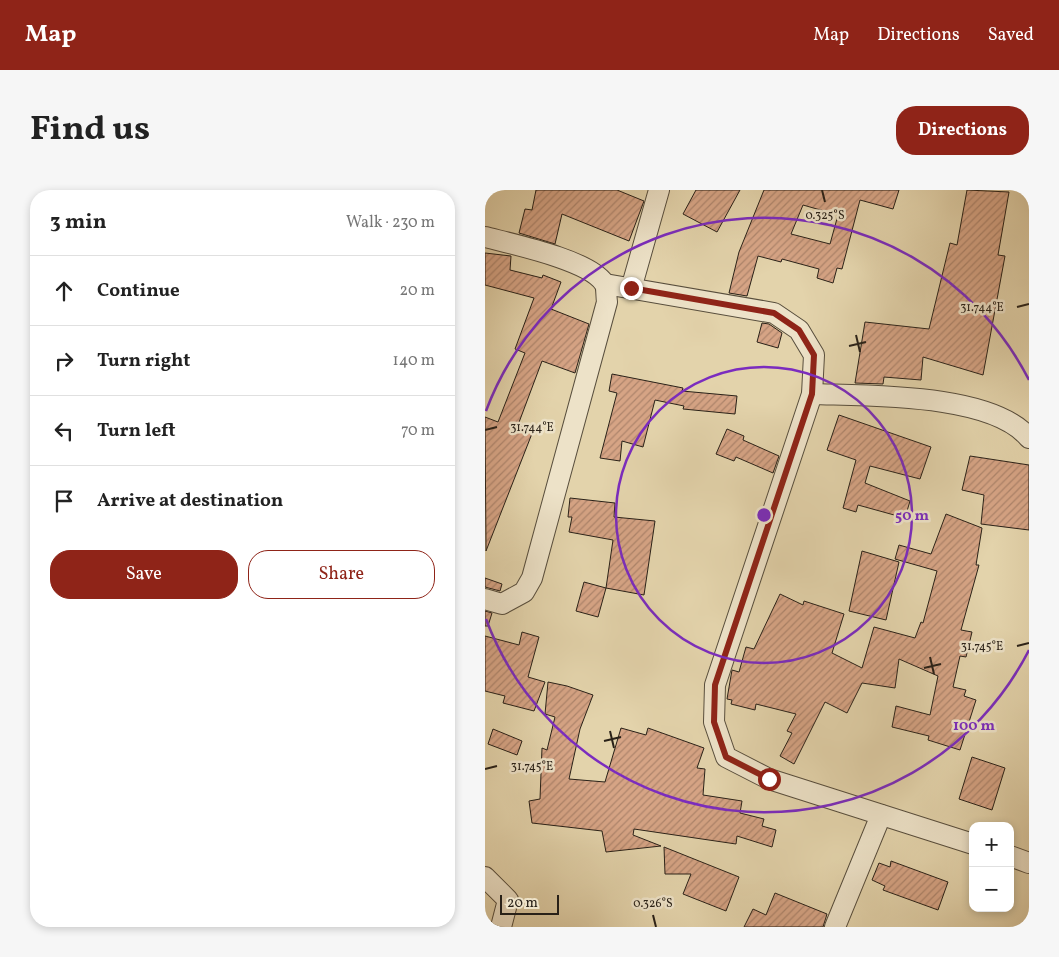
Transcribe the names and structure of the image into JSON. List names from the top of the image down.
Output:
{
  "scale_bar": "20 m",
  "page": {
    "header": "Map",
    "nav": ["Map", "Directions", "Saved"],
    "title": "Find us",
    "buttons": [
      "Directions",
      ["Save", "Share"]
    ],
    "heading": ["3 min", "Walk · 230 m"],
    "list": [
      ["Continue", "20 m"],
      ["Turn right", "140 m"],
      ["Turn left", "70 m"],
      "Arrive at destination"
    ],
    "map_buttons": ["+", "−"],
    "scale": "20 m"
  },
  "coordinates": [
    "0.325°S",
    "31.744°E",
    "31.745°E",
    "0.326°S"
  ],
  "rings": ["50 m", "100 m"]
}
